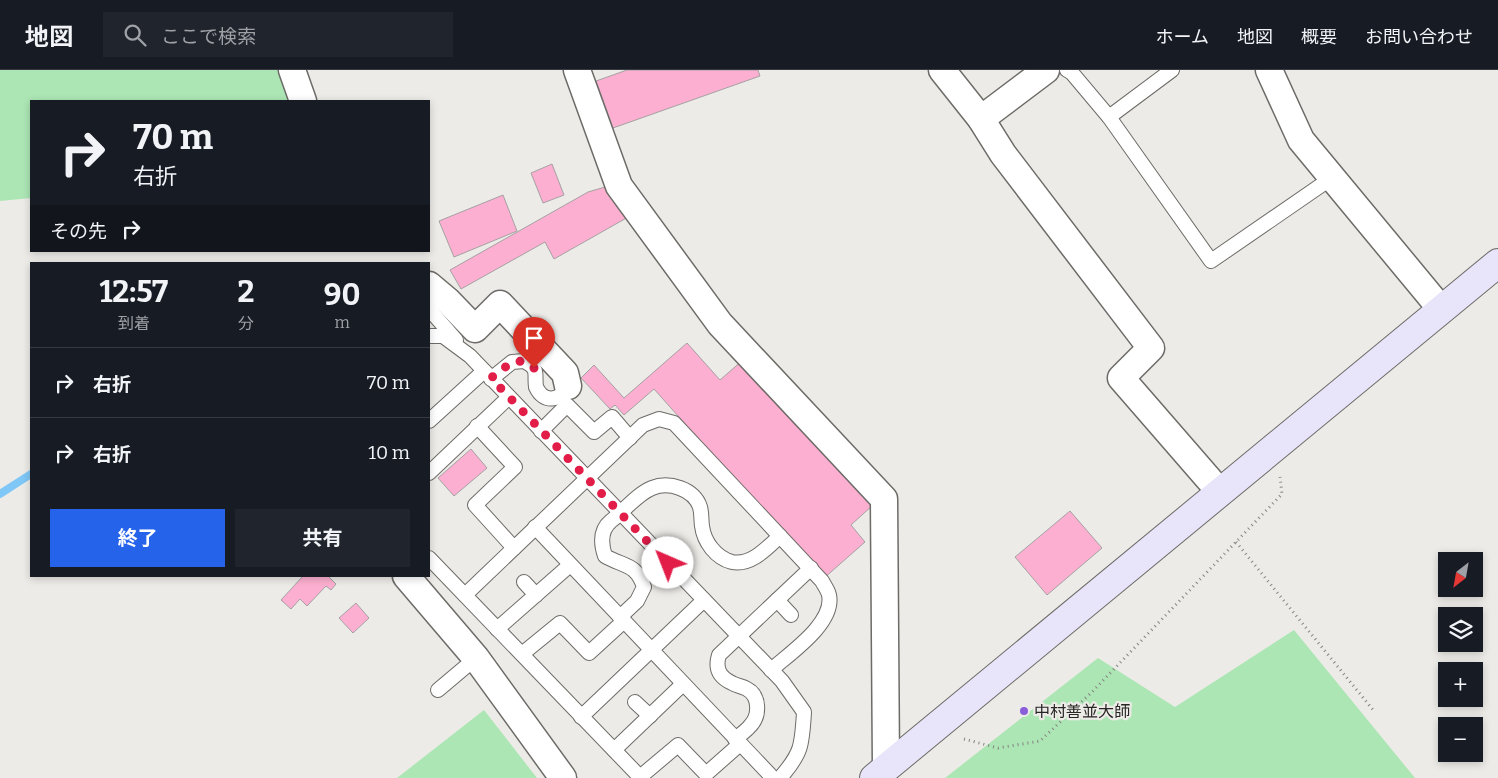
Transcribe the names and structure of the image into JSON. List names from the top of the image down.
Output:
{
  "places": ["中村善並大師"],
  "north": "bottom left",
  "page": {
    "header": "地図",
    "search": "ここで検索",
    "nav": [
      "ホーム",
      "地図",
      "概要",
      "お問い合わせ"
    ],
    "turn": ["70 m", "右折"],
    "then": "その先",
    "eta": [
      "12:57",
      "到着",
      "2",
      "分",
      "90",
      "m"
    ],
    "list": [
      {
        "name": "右折",
        "value": "70 m"
      },
      {
        "name": "右折",
        "value": "10 m"
      }
    ],
    "buttons": ["終了", "共有"],
    "map_buttons": ["+", "−"]
  }
}
